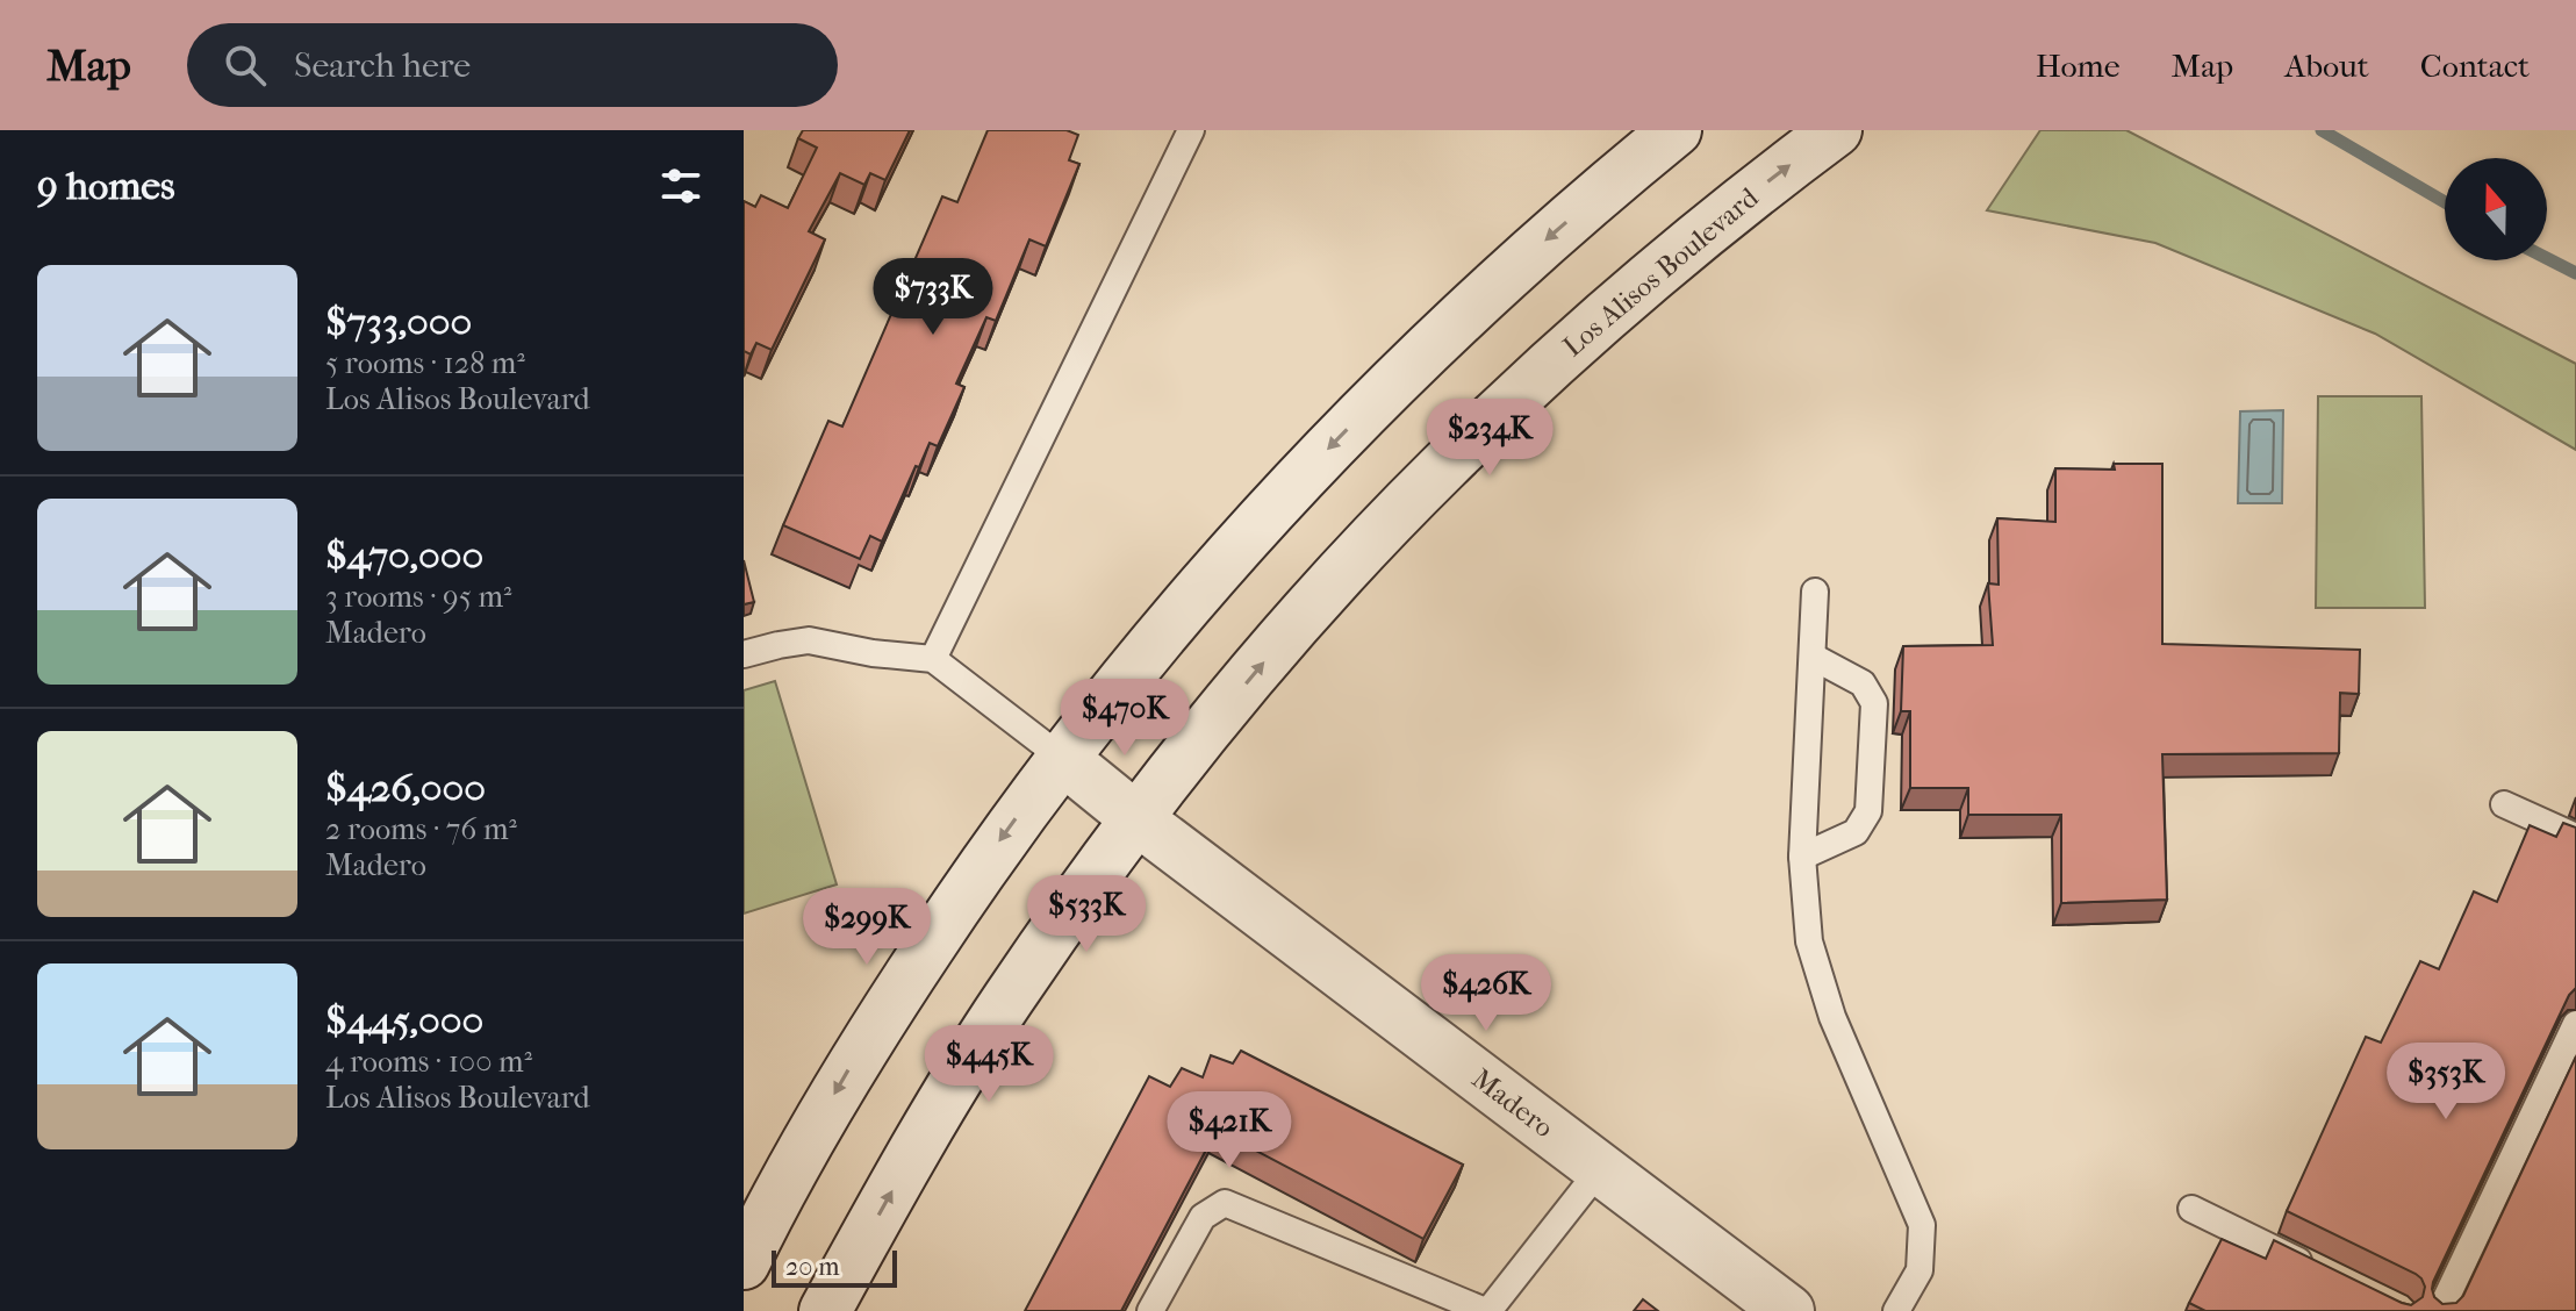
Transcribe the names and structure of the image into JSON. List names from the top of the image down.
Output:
{
  "streets": {
    "main road": ["Los Alisos Boulevard", "Madero"]
  },
  "crossings": [
    ["Los Alisos Boulevard", "Madero"]
  ],
  "scale_bar": "20 m",
  "north": "top",
  "page": {
    "header": "Map",
    "search": "Search here",
    "nav": [
      "Home",
      "Map",
      "About",
      "Contact"
    ],
    "heading": "9 homes",
    "list": [
      {
        "name": "$733,000",
        "note": "5 rooms · 128 m² · Los Alisos Boulevard"
      },
      {
        "name": "$470,000",
        "note": "3 rooms · 95 m² · Madero"
      },
      {
        "name": "$426,000",
        "note": "2 rooms · 76 m² · Madero"
      },
      {
        "name": "$445,000",
        "note": "4 rooms · 100 m² · Los Alisos Boulevard"
      }
    ],
    "price": [
      "$733K",
      "$234K",
      "$470K",
      "$533K",
      "$299K",
      "$426K",
      "$445K",
      "$353K",
      "$421K"
    ],
    "scale": "20 m"
  }
}
